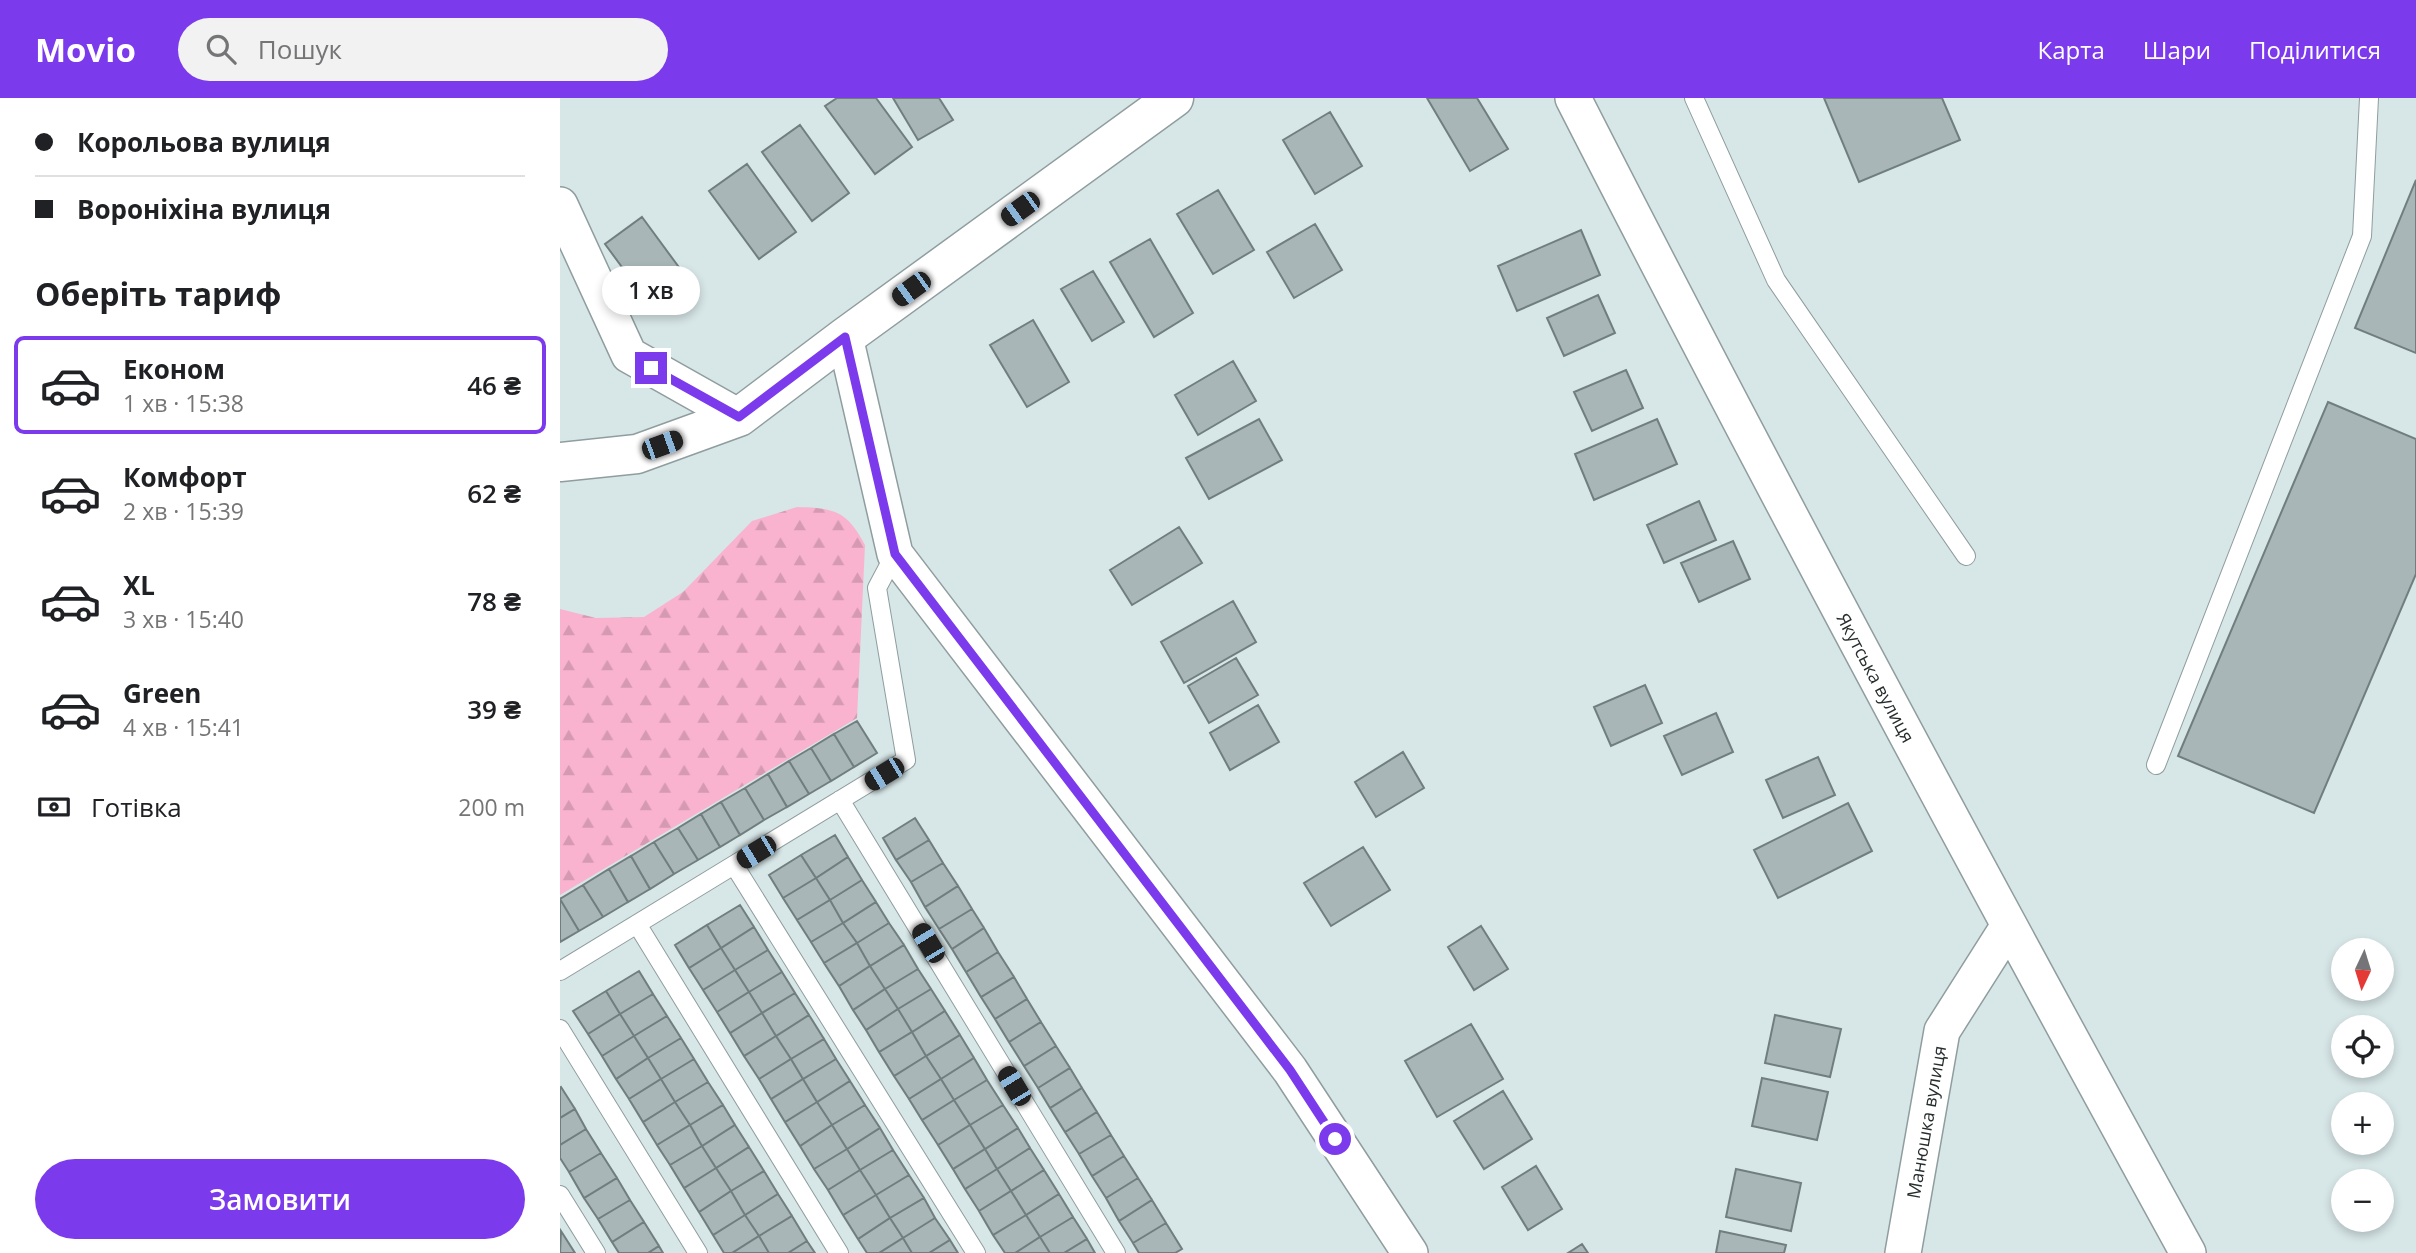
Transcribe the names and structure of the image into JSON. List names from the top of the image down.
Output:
{
  "streets": {
    "street": ["Якутська вулиця", "Манюшка вулиця"]
  },
  "crossings": [
    ["Якутська вулиця", "Манюшка вулиця"]
  ],
  "north": "bottom",
  "page": {
    "header": "Movio",
    "search": "Пошук",
    "nav": ["Карта", "Шари", "Поділитися"],
    "banner": ["Корольова вулиця", "Вороніхіна вулиця"],
    "heading": "Оберіть тариф",
    "bubble": "1 хв",
    "list": [
      {
        "name": "Економ",
        "note": "1 хв · 15:38",
        "value": "46 ₴"
      },
      {
        "name": "Комфорт",
        "note": "2 хв · 15:39",
        "value": "62 ₴"
      },
      {
        "name": "XL",
        "note": "3 хв · 15:40",
        "value": "78 ₴"
      },
      {
        "name": "Green",
        "note": "4 хв · 15:41",
        "value": "39 ₴"
      }
    ],
    "pay": ["Готівка", "200 m"],
    "map_buttons": ["+", "−"],
    "buttons": "Замовити"
  }
}
